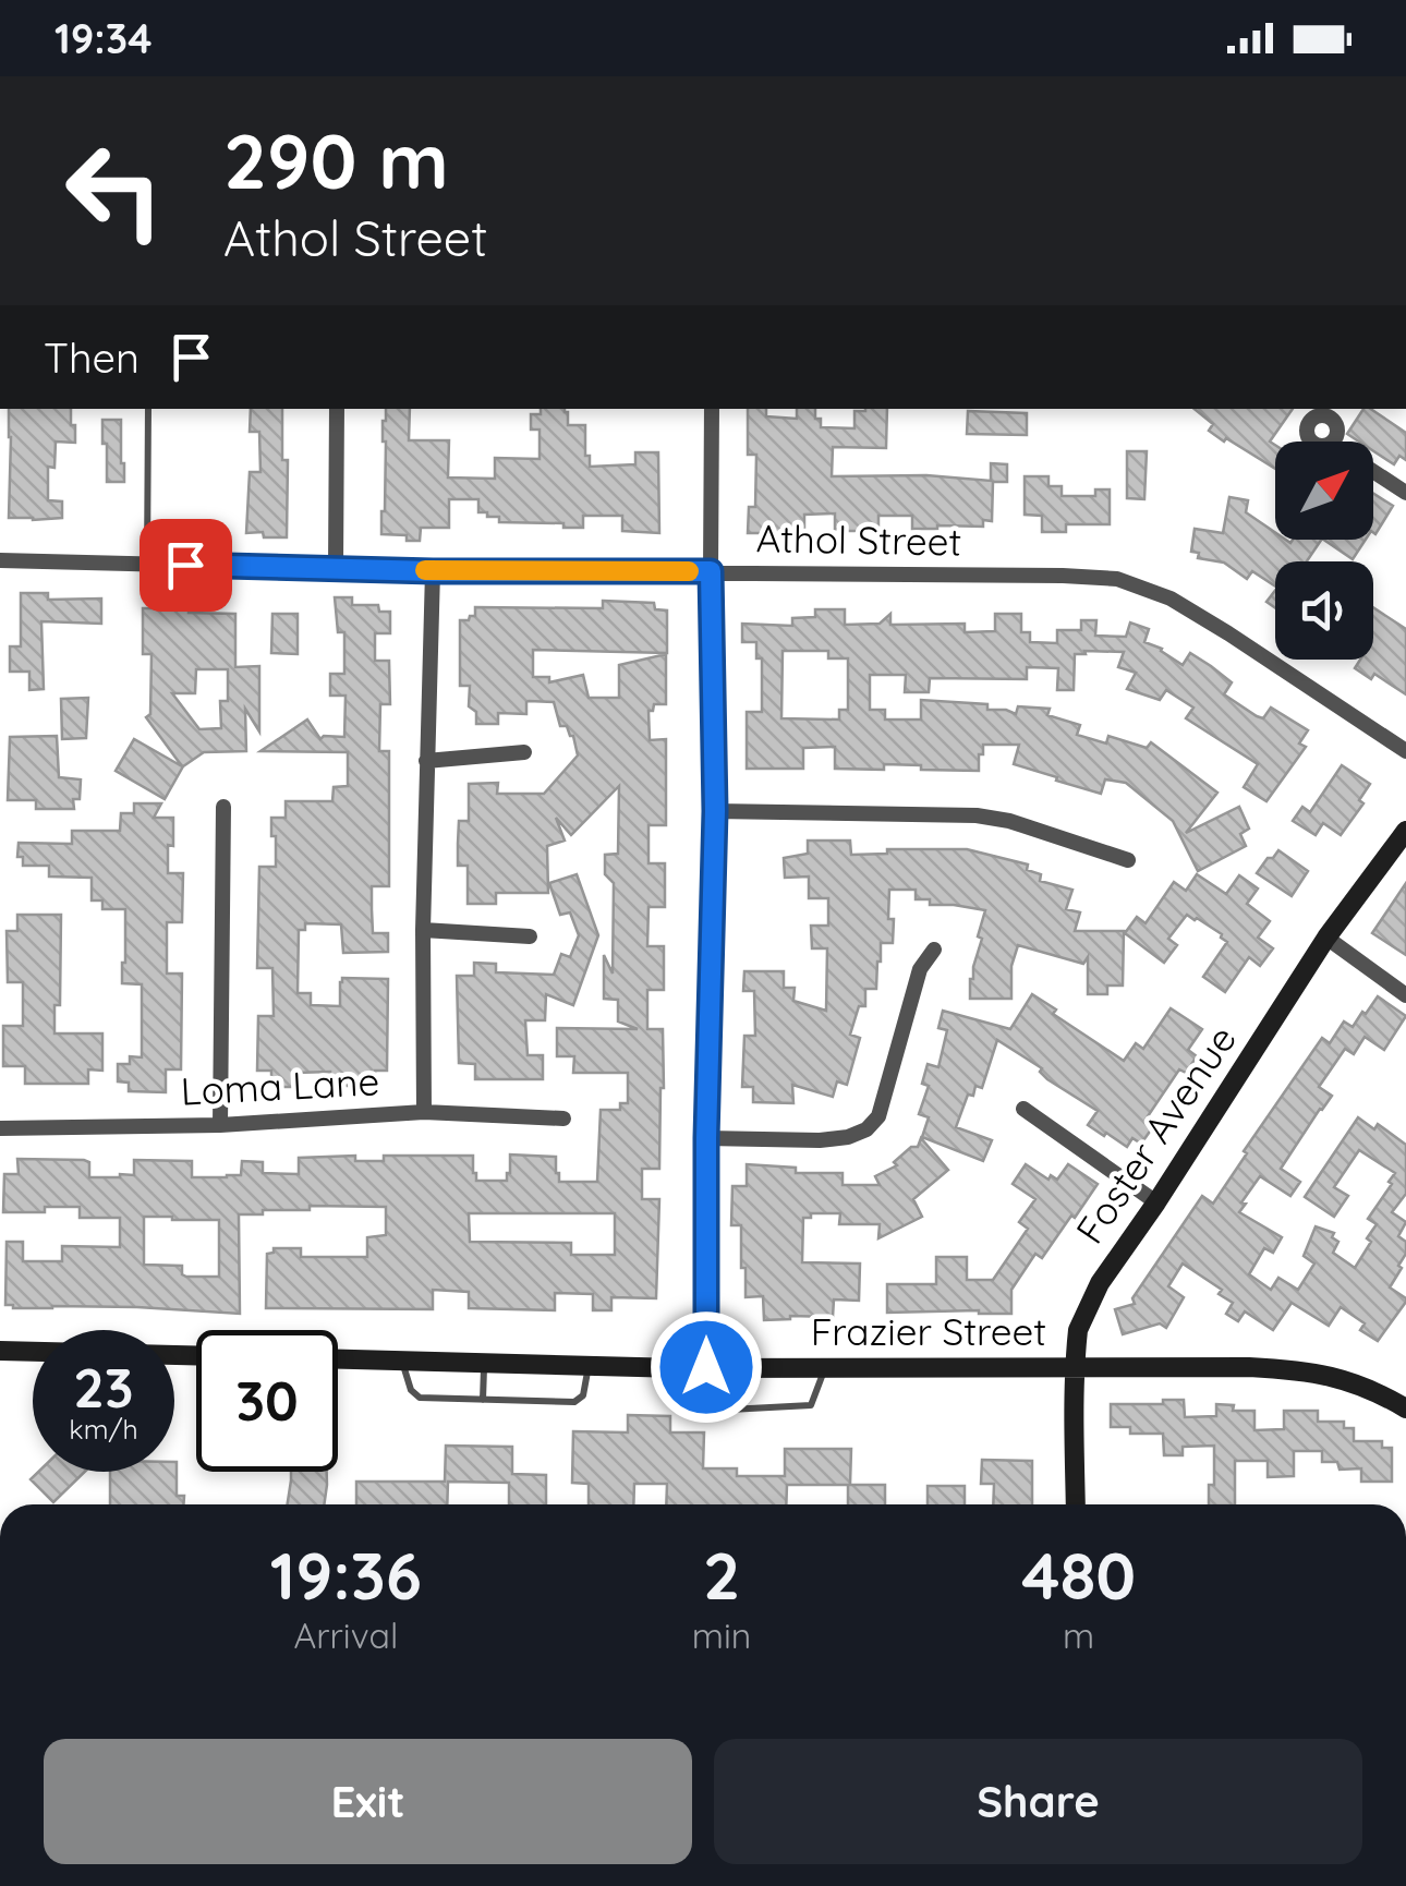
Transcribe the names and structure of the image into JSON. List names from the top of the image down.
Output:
{
  "streets": {
    "street": [
      "Athol Street",
      "Loma Lane",
      "Foster Avenue",
      "Frazier Street"
    ]
  },
  "crossings": [
    ["Foster Avenue", "Frazier Street"]
  ],
  "north": "top right",
  "page": {
    "status": "19:34",
    "turn": ["290 m", "Athol Street"],
    "then": "Then",
    "speed": "23 km/h",
    "limit": "30",
    "eta": [
      "19:36",
      "Arrival",
      "2",
      "min",
      "480",
      "m"
    ],
    "buttons": ["Exit", "Share"]
  }
}
